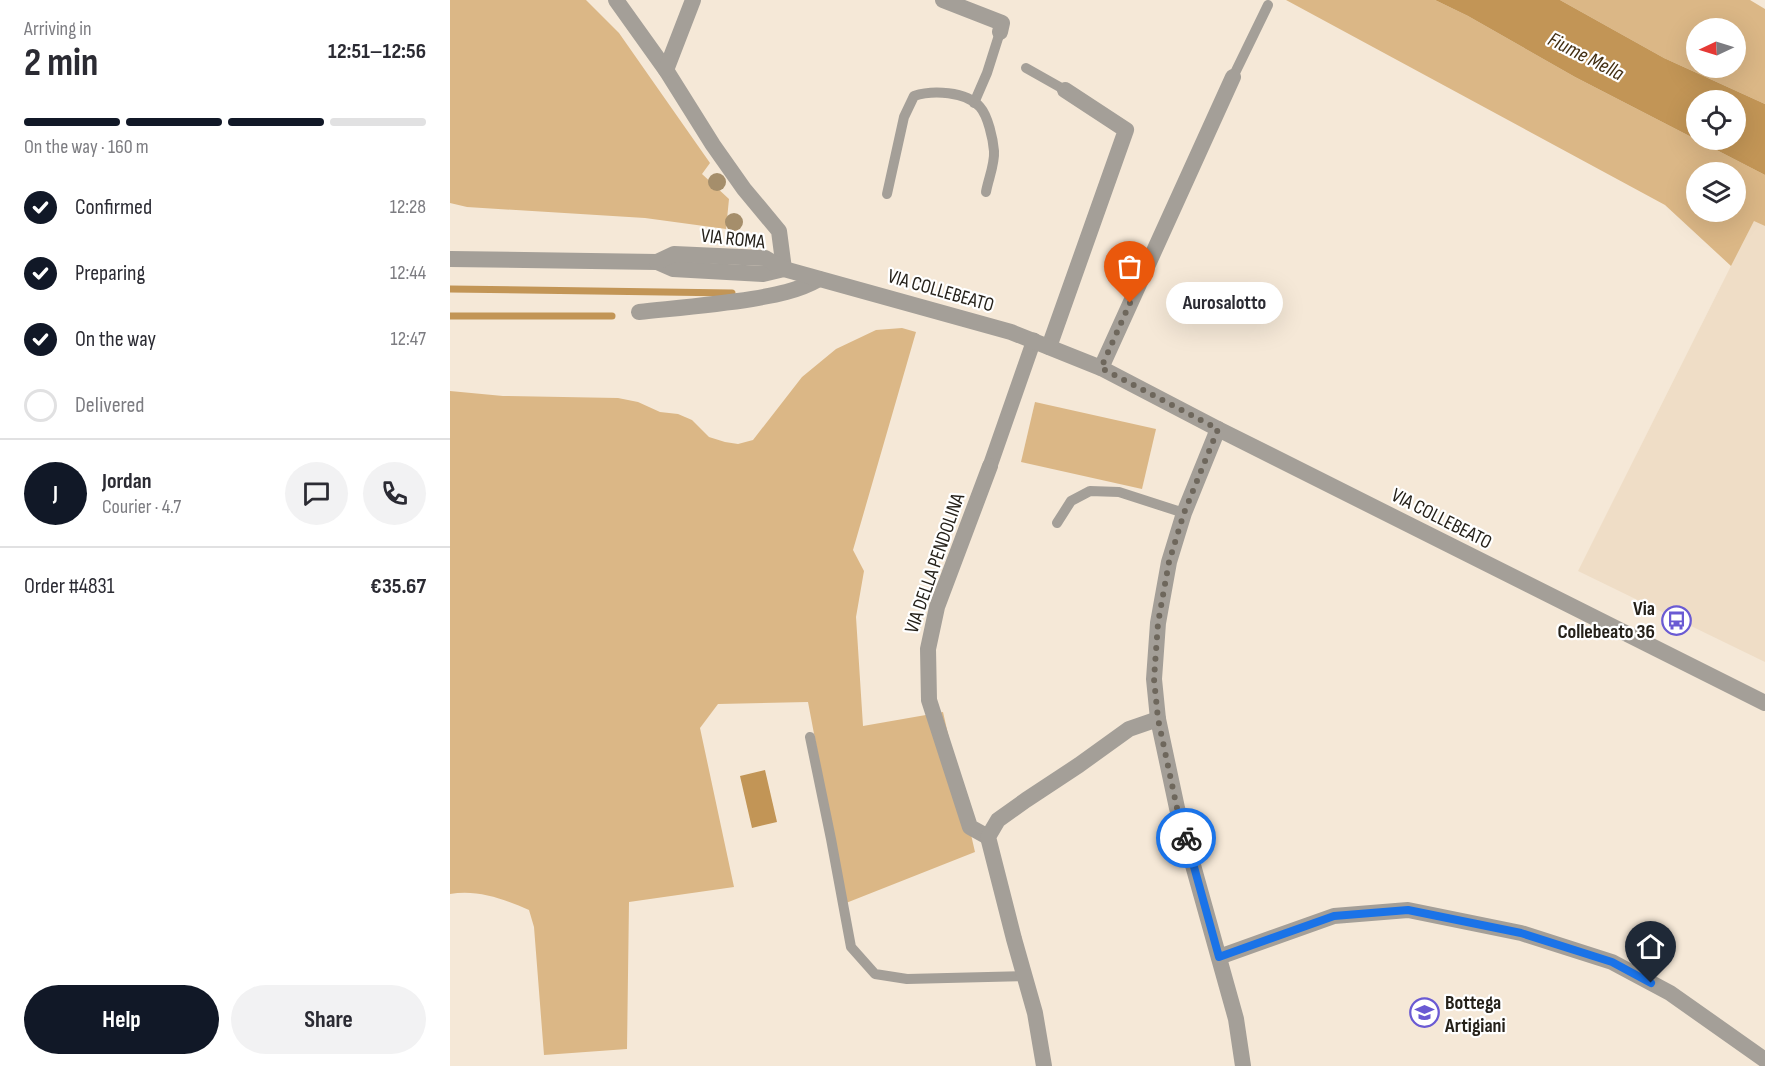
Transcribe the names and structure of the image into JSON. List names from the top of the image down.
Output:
{
  "streets": {
    "street": ["VIA ROMA", "VIA COLLEBEATO", "VIA DELLA PENDOLINA"]
  },
  "crossings": [
    ["VIA ROMA", "VIA COLLEBEATO"]
  ],
  "water": ["Fiume Mella"],
  "places": {
    "other": ["Aurosalotto"],
    "bus stop": ["Via Collebeato 36"],
    "school or university": ["Bottega Artigiani"]
  },
  "north": "left",
  "page": {
    "heading": ["2 min", "Arriving in", "12:51–12:56"],
    "panel": [
      "Jordan",
      "Courier · 4.7",
      "Order #4831",
      "€35.67"
    ],
    "bar": "On the way · 160 m",
    "list": [
      ["Confirmed", "12:28"],
      ["Preparing", "12:44"],
      ["On the way", "12:47"],
      "Delivered"
    ],
    "bubble": "Aurosalotto",
    "round": "J",
    "buttons": ["Help", "Share"]
  }
}
